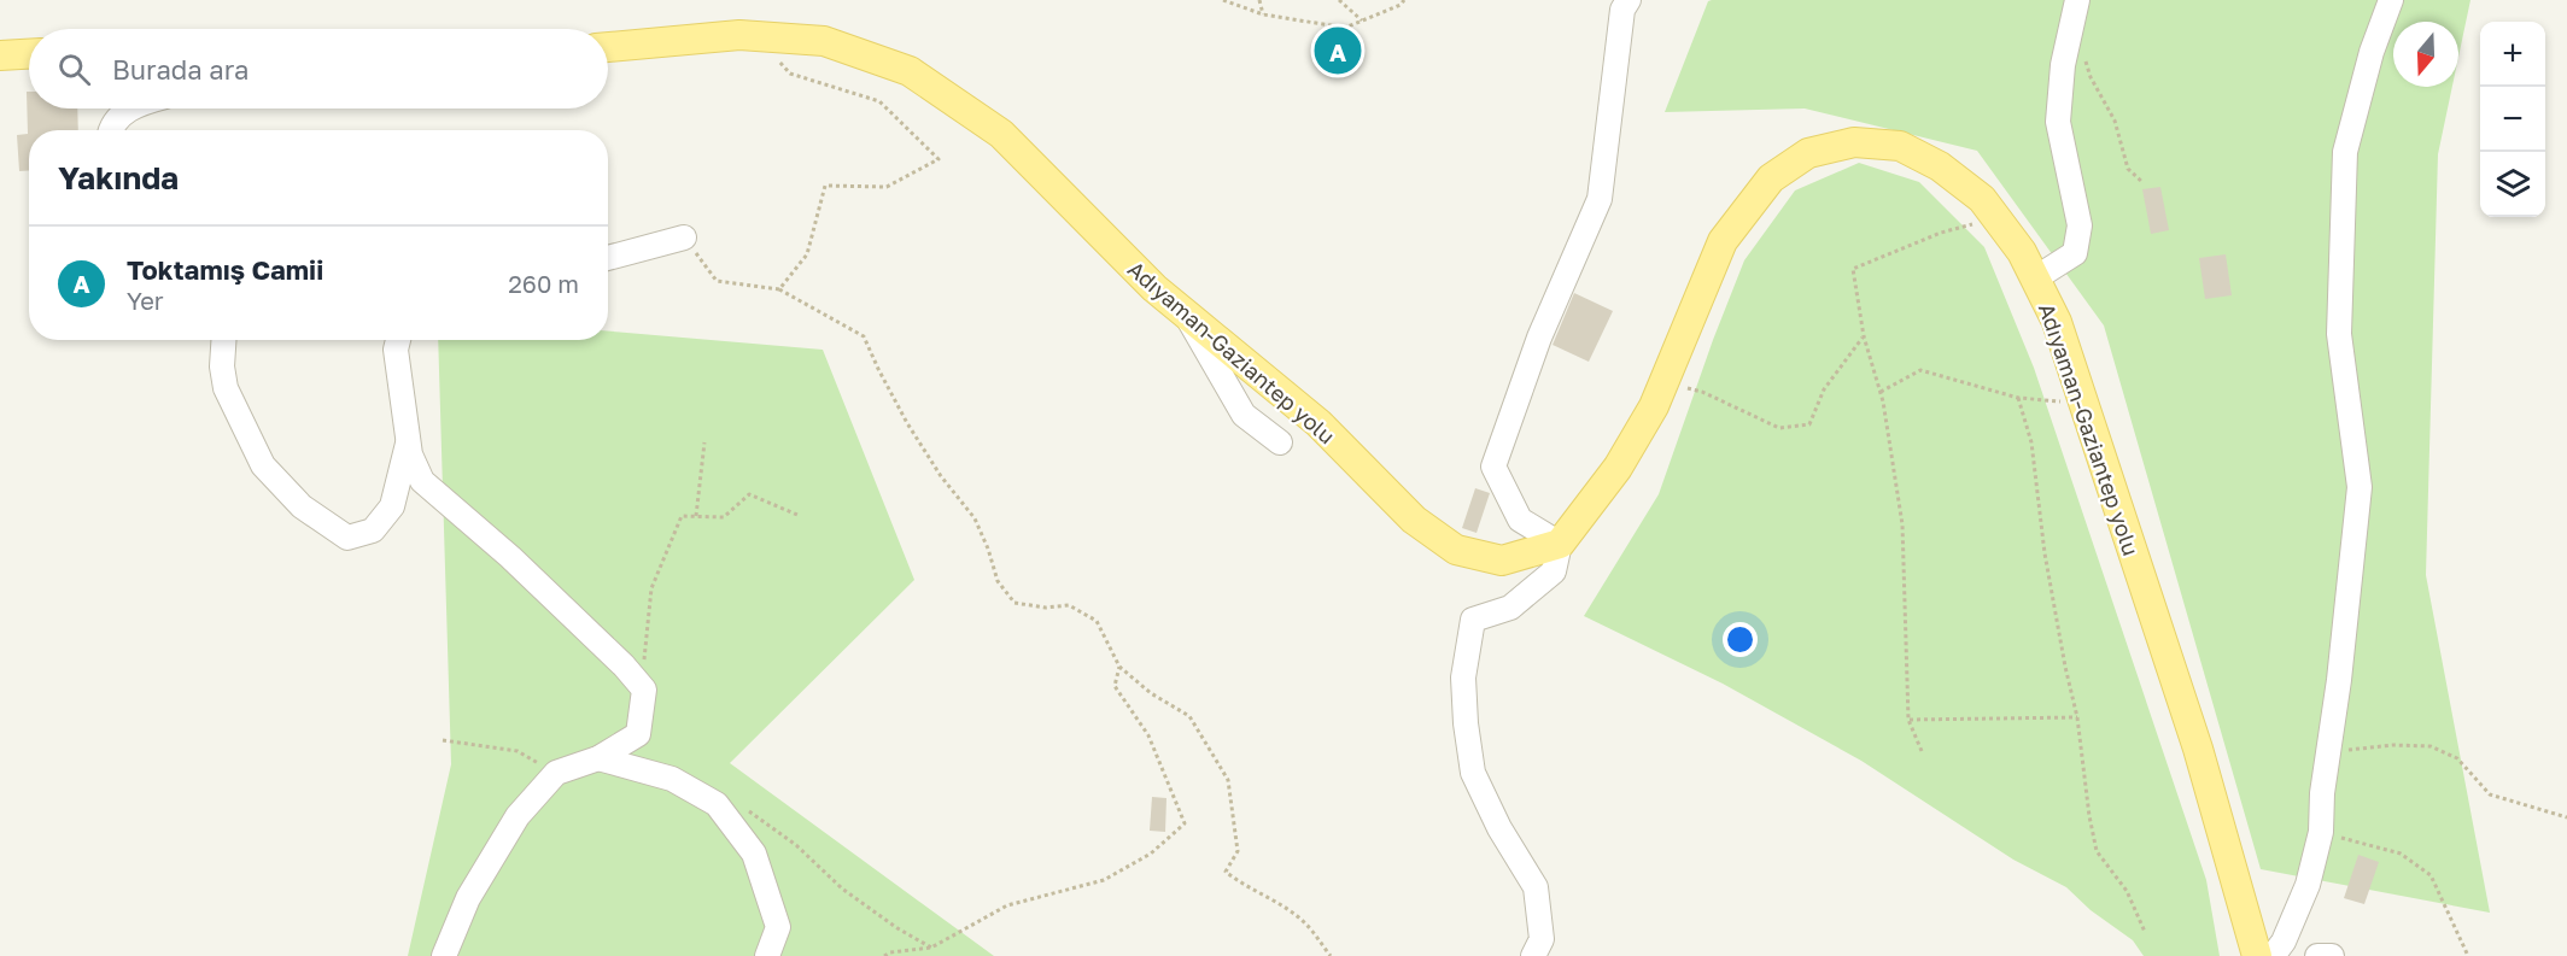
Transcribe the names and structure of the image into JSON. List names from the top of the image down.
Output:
{
  "streets": {
    "main road": ["Adıyaman-Gaziantep yolu"]
  },
  "north": "bottom",
  "page": {
    "map_buttons": ["+", "−"],
    "pins": "A",
    "search": "Burada ara",
    "heading": "Yakında",
    "list": [
      {
        "mark": "A",
        "name": "Toktamış Camii",
        "note": "Yer",
        "value": "260 m"
      }
    ]
  }
}
